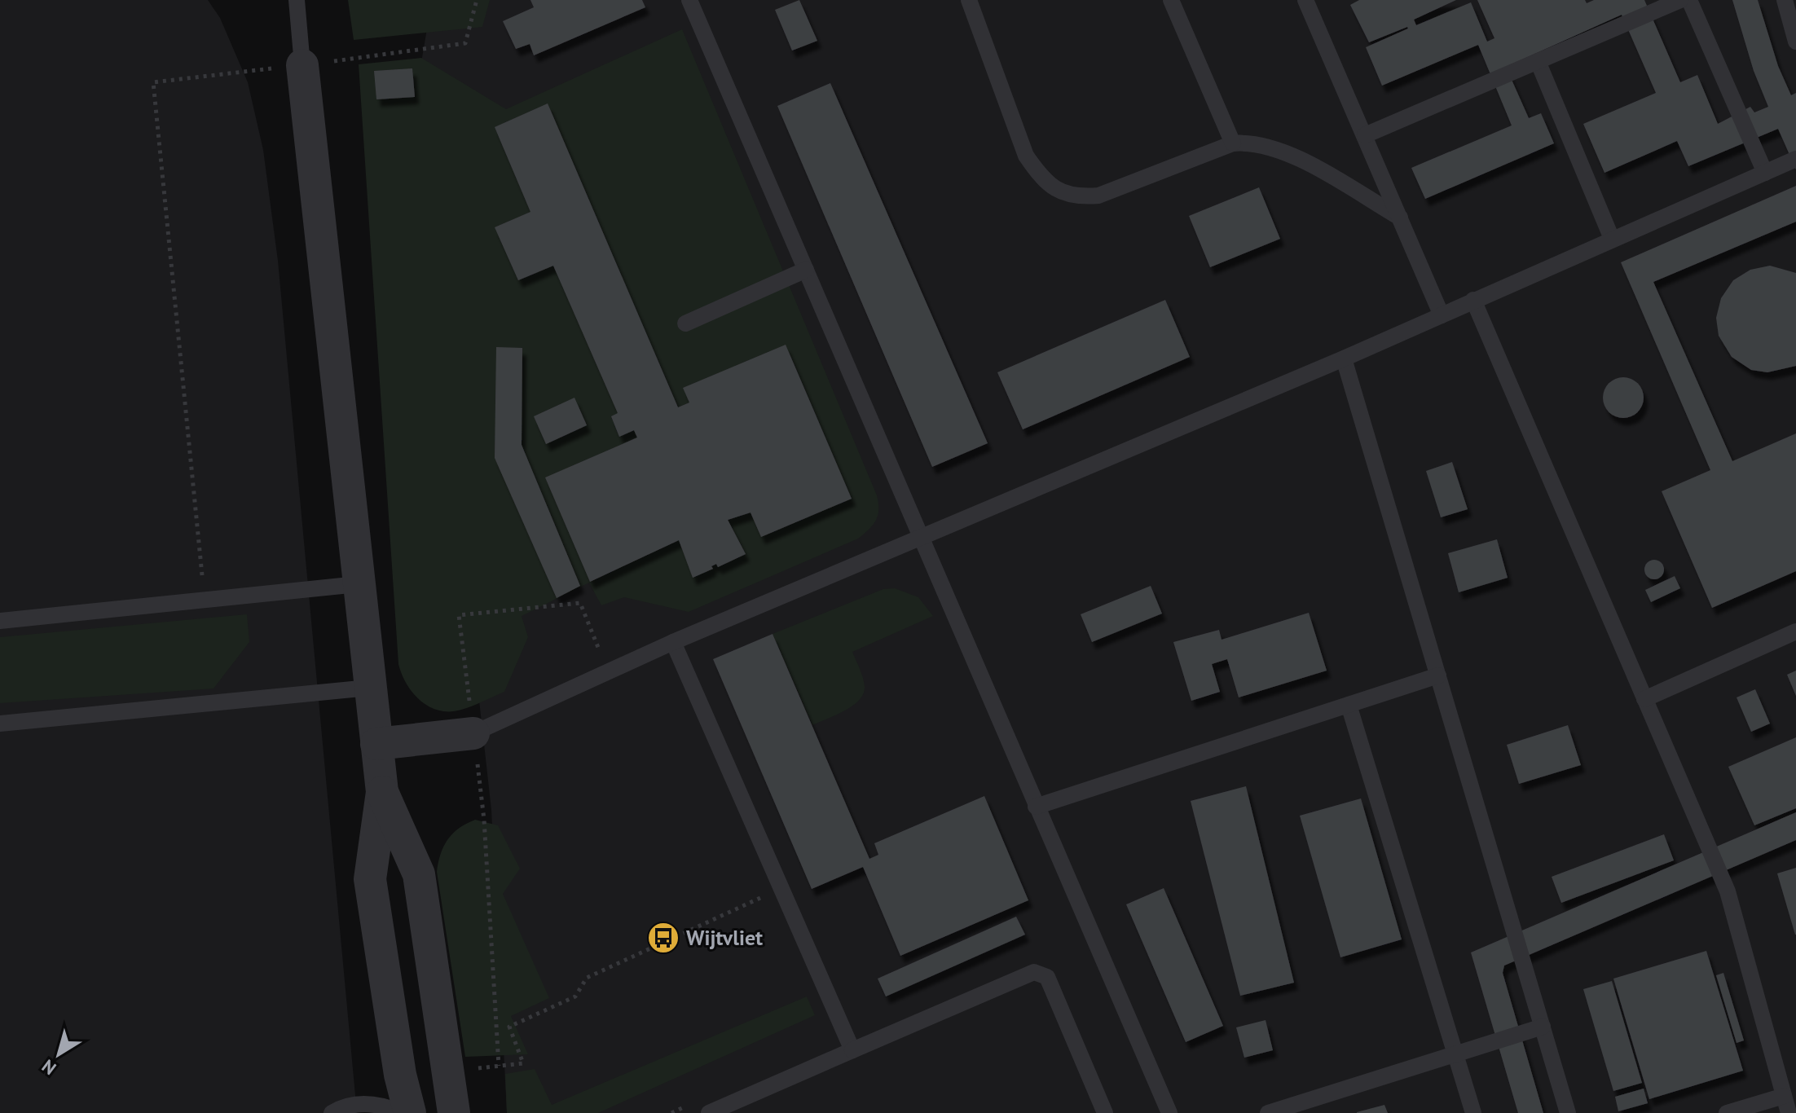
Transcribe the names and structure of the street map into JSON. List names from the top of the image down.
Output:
{
  "places": {
    "bus stop": ["Wijtvliet"]
  },
  "north": "bottom left"
}
